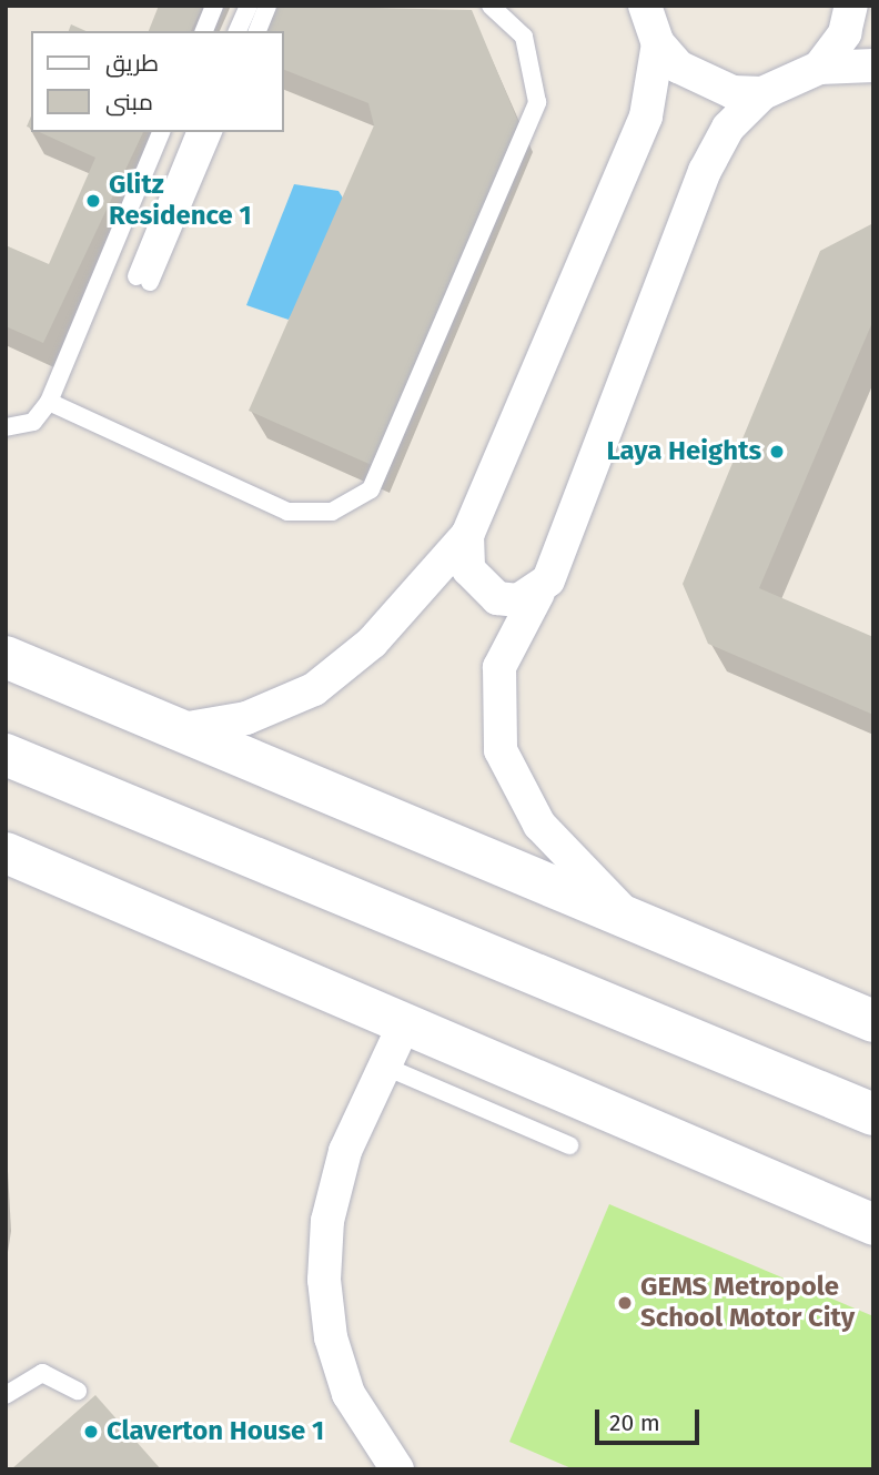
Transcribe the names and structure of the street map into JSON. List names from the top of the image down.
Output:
{
  "places": [
    "Glitz Residence 1",
    "Laya Heights",
    "GEMS Metropole School Motor City",
    "Claverton House 1"
  ],
  "legend": ["طريق", "مبنى"],
  "scale_bar": "20 m"
}
